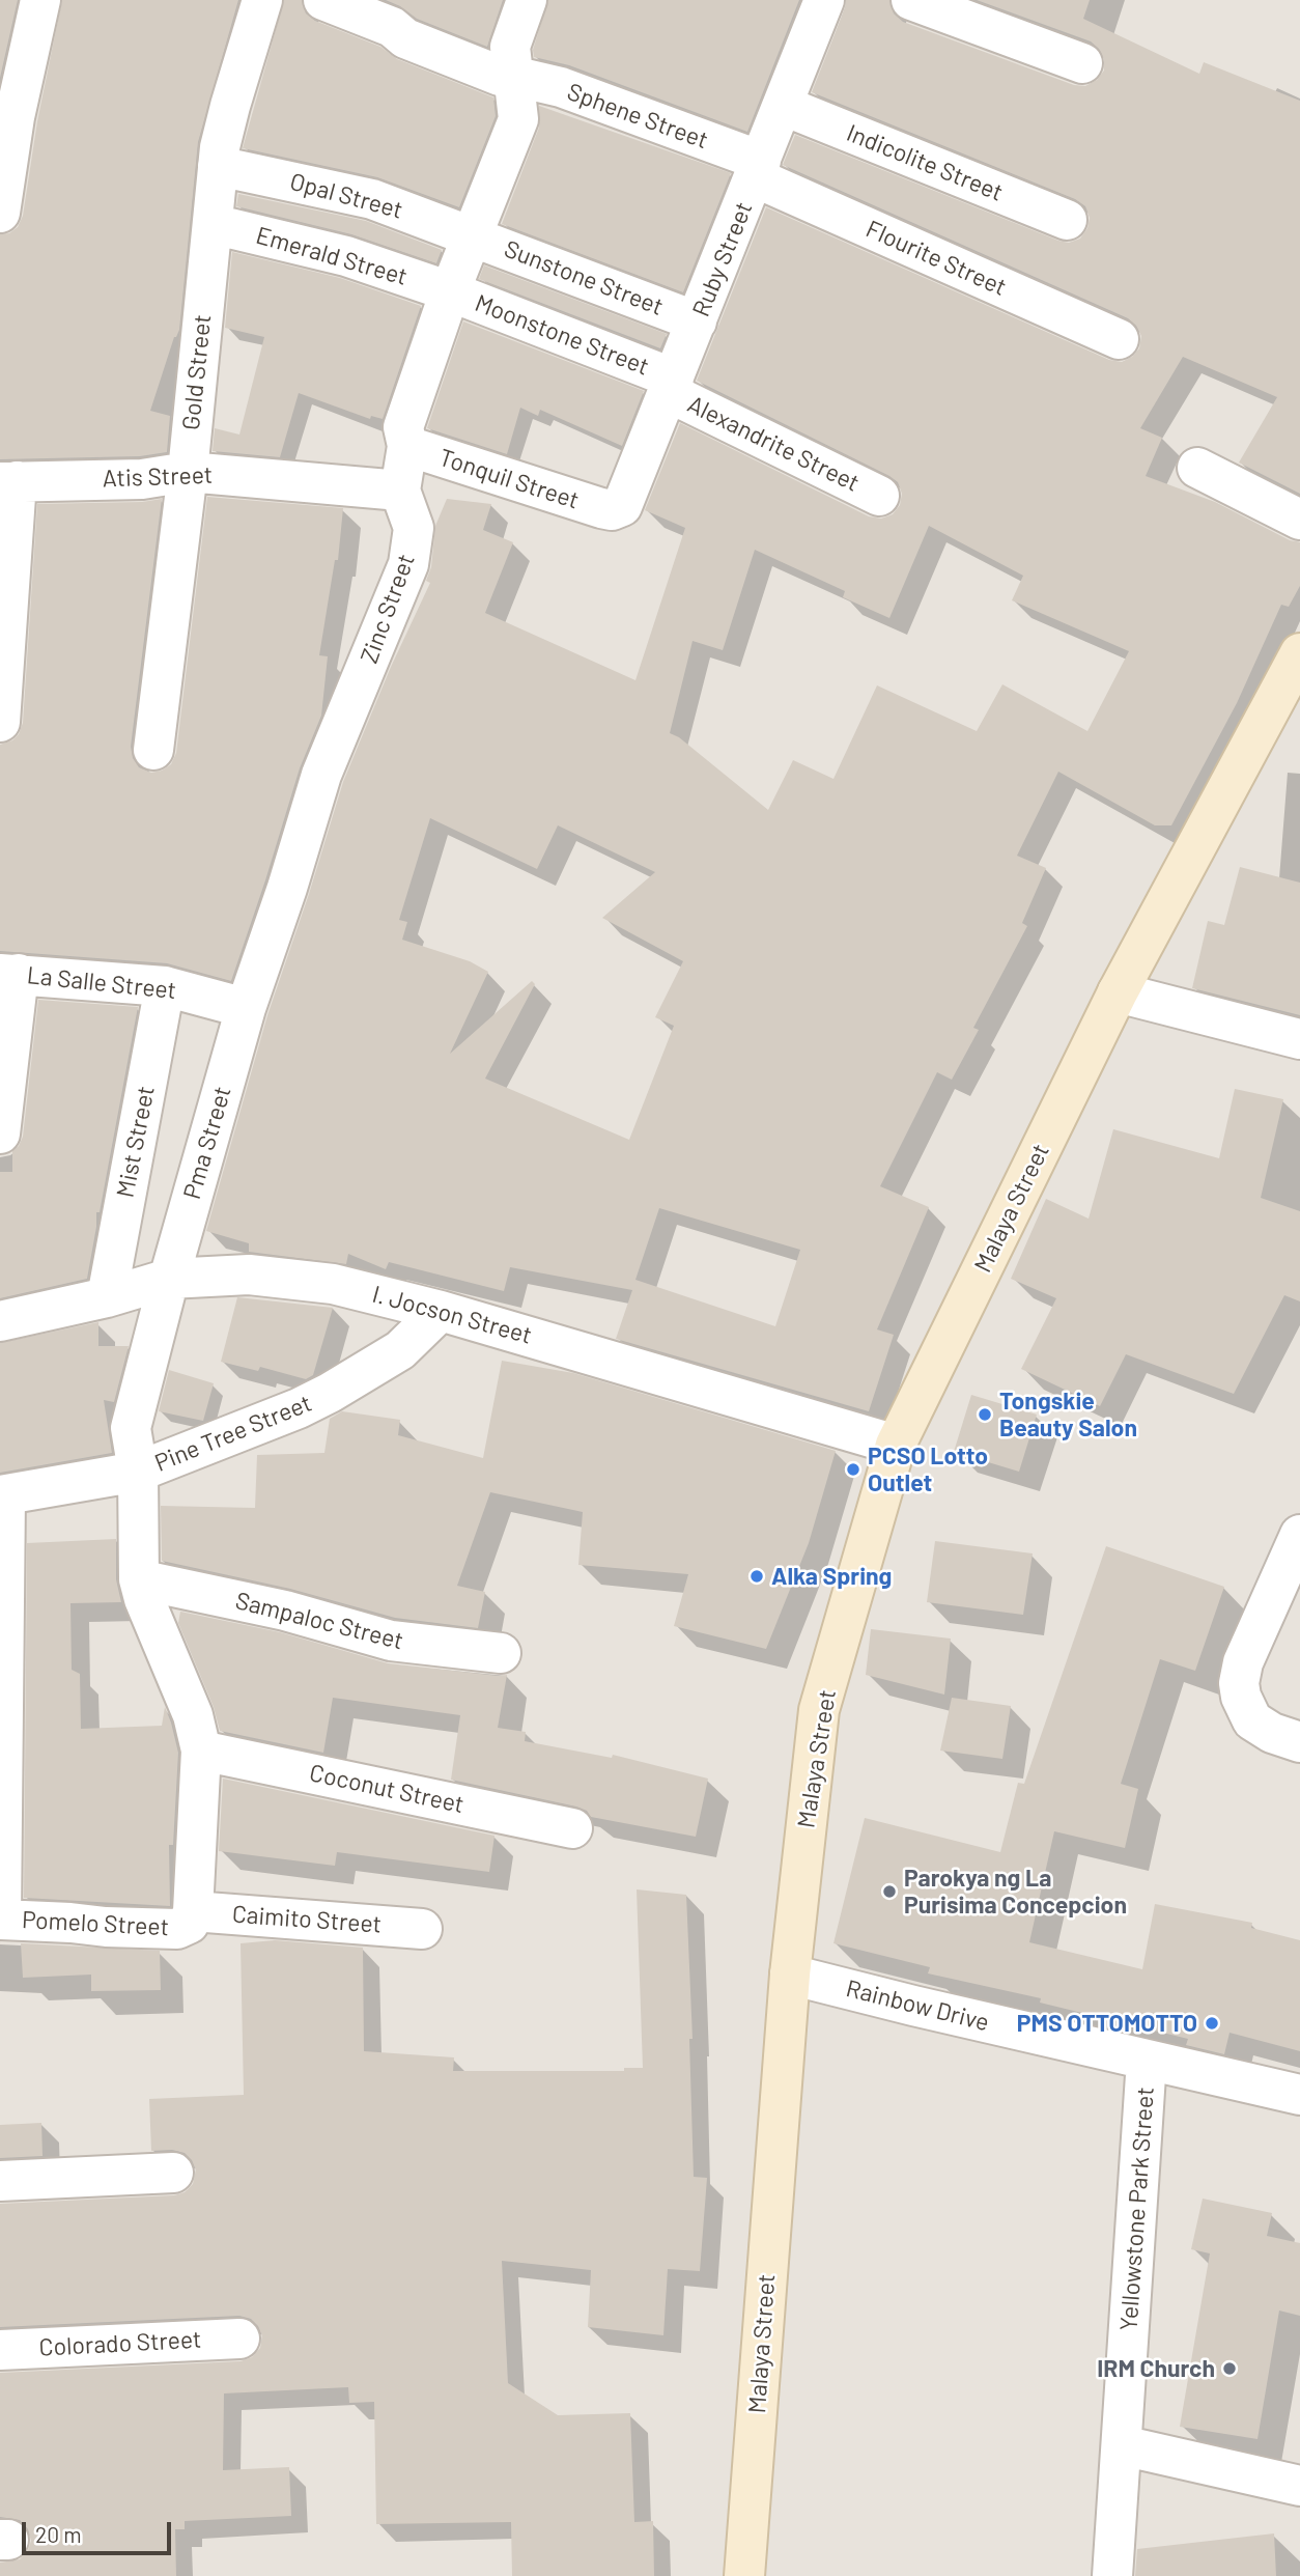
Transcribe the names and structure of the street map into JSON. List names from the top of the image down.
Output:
{
  "streets": {
    "street": [
      "Sphene Street",
      "Indicolite Street",
      "Opal Street",
      "Emerald Street",
      "Flourite Street",
      "Ruby Street",
      "Sunstone Street",
      "Moonstone Street",
      "Gold Street",
      "Alexandrite Street",
      "Atis Street",
      "Tonquil Street",
      "Zinc Street",
      "La Salle Street",
      "Mist Street",
      "Pma Street",
      "Malaya Street",
      "I. Jocson Street",
      "Pine Tree Street",
      "Sampaloc Street",
      "Coconut Street",
      "Caimito Street",
      "Pomelo Street",
      "Rainbow Drive",
      "Yellowstone Park Street",
      "Colorado Street"
    ]
  },
  "crossings": [
    ["Sphene Street", "Flourite Street"],
    ["Sphene Street", "Ruby Street"],
    ["Sphene Street", "Zinc Street"],
    ["Indicolite Street", "Ruby Street"],
    ["Opal Street", "Sunstone Street"],
    ["Opal Street", "Gold Street"],
    ["Opal Street", "Zinc Street"],
    ["Emerald Street", "Moonstone Street"],
    ["Emerald Street", "Gold Street"],
    ["Emerald Street", "Zinc Street"],
    ["Flourite Street", "Ruby Street"],
    ["Ruby Street", "Sunstone Street"],
    ["Ruby Street", "Moonstone Street"],
    ["Ruby Street", "Alexandrite Street"],
    ["Ruby Street", "Tonquil Street"],
    ["Sunstone Street", "Zinc Street"],
    ["Moonstone Street", "Alexandrite Street"],
    ["Moonstone Street", "Zinc Street"],
    ["Gold Street", "Atis Street"],
    ["Atis Street", "Zinc Street"],
    ["Tonquil Street", "Zinc Street"],
    ["Zinc Street", "La Salle Street"],
    ["Zinc Street", "Pma Street"],
    ["La Salle Street", "Mist Street"],
    ["La Salle Street", "Pma Street"],
    ["Mist Street", "I. Jocson Street"],
    ["Pma Street", "I. Jocson Street"],
    ["Pma Street", "Pine Tree Street"],
    ["Pma Street", "Sampaloc Street"],
    ["Pma Street", "Coconut Street"],
    ["Pma Street", "Caimito Street"],
    ["Pma Street", "Pomelo Street"],
    ["Malaya Street", "I. Jocson Street"],
    ["Malaya Street", "Rainbow Drive"],
    ["I. Jocson Street", "Pine Tree Street"],
    ["Caimito Street", "Pomelo Street"],
    ["Rainbow Drive", "Yellowstone Park Street"]
  ],
  "places": [
    "Tongskie Beauty Salon",
    "PCSO Lotto Outlet",
    "Alka Spring",
    "Parokya ng La Purisima Concepcion",
    "PMS OTTOMOTTO",
    "IRM Church"
  ],
  "scale_bar": "20 m"
}
